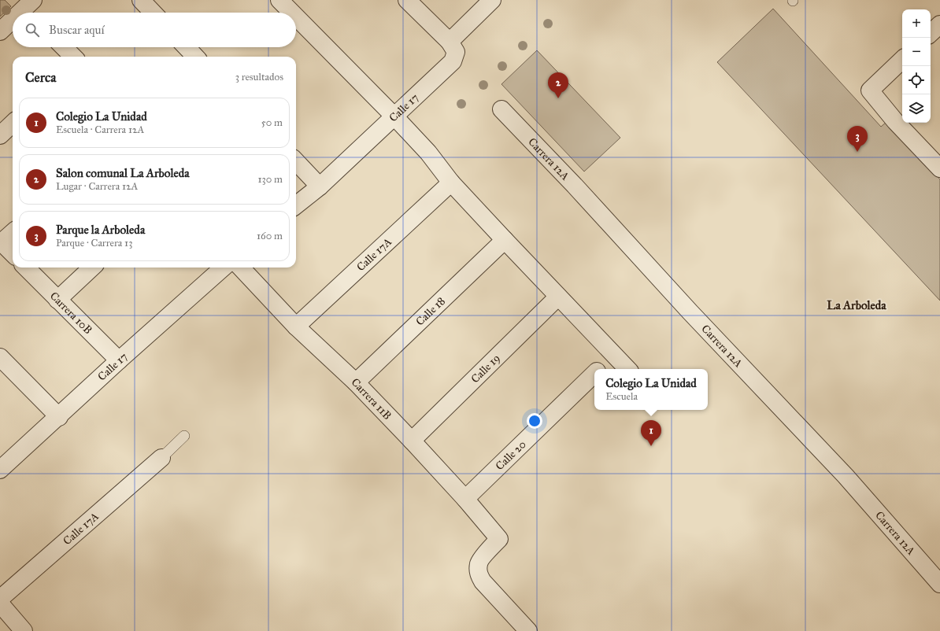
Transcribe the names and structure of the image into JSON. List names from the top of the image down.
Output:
{
  "streets": {
    "street": [
      "Calle 17",
      "Carrera 12A",
      "Calle 17A",
      "Calle 18",
      "Carrera 10B",
      "Calle 19",
      "Carrera 11B",
      "Calle 20"
    ]
  },
  "crossings": [
    ["Calle 17", "Carrera 10B"],
    ["Calle 17A", "Carrera 11B"],
    ["Calle 18", "Carrera 11B"],
    ["Calle 19", "Carrera 11B"],
    ["Carrera 11B", "Calle 20"]
  ],
  "districts": ["La Arboleda"],
  "page": {
    "map_buttons": ["+", "−"],
    "search": "Buscar aquí",
    "heading": ["Cerca", "3 resultados"],
    "pins": ["2", "3", "1"],
    "list": [
      {
        "mark": "1",
        "name": "Colegio La Unidad",
        "note": "Escuela · Carrera 12A",
        "value": "50 m"
      },
      {
        "mark": "2",
        "name": "Salon comunal La Arboleda",
        "note": "Lugar · Carrera 12A",
        "value": "130 m"
      },
      {
        "mark": "3",
        "name": "Parque la Arboleda",
        "note": "Parque · Carrera 13",
        "value": "160 m"
      }
    ],
    "popup": ["Colegio La Unidad", "Escuela"]
  }
}
